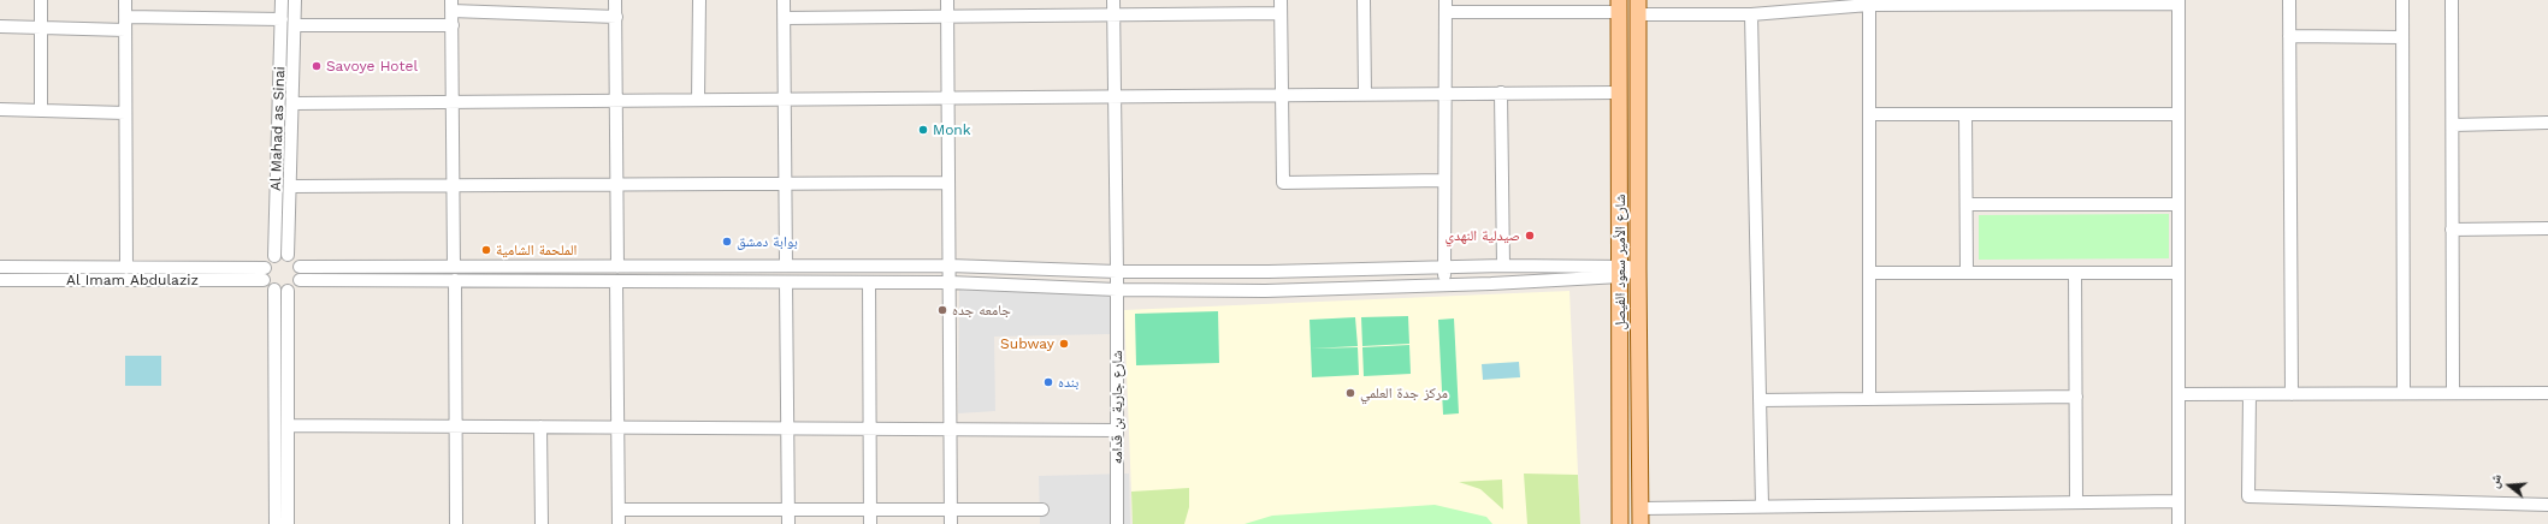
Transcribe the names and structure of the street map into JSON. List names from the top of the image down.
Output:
{
  "streets": {
    "main road": ["شارع الأمير سعود الفيصل"],
    "street": ["Al Mahad as Sinai", "Al Imam Abdulaziz", "شارع جارية بن قدامه"]
  },
  "crossings": [
    ["Al Mahad as Sinai", "Al Imam Abdulaziz"]
  ],
  "places": [
    "Savoye Hotel",
    "Monk",
    "صيدلية النهدي",
    "بوابة دمشق",
    "الملحمة الشامية",
    "جامعه جده",
    "Subway",
    "بنده",
    "مركز جدة العلمي"
  ],
  "north": "left"
}
